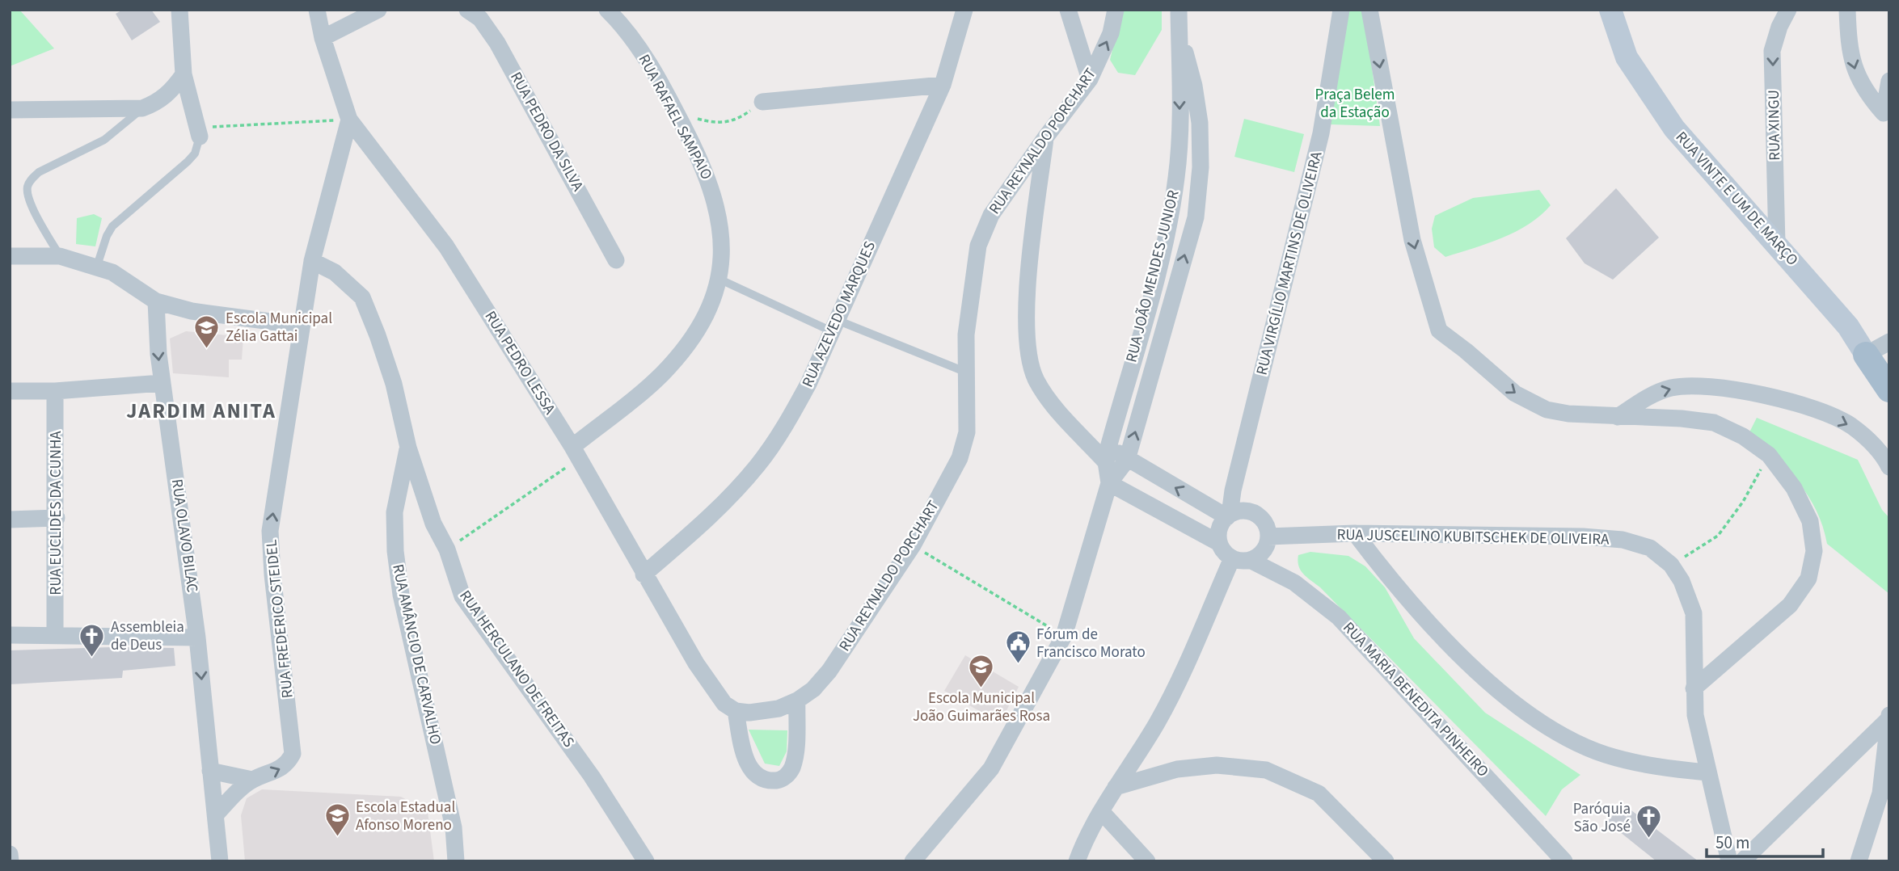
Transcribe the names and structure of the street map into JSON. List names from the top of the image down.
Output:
{
  "streets": {
    "main road": ["RUA VINTE E UM DE MARÇO"],
    "street": [
      "RUA RAFAEL SAMPAIO",
      "RUA XINGU",
      "RUA PEDRO DA SILVA",
      "RUA REYNALDO PORCHART",
      "RUA VIRGÍLIO MARTINS DE OLIVEIRA",
      "RUA JOÃO MENDES JUNIOR",
      "RUA AZEVEDO MARQUES",
      "RUA PEDRO LESSA",
      "RUA EUCLIDES DA CUNHA",
      "RUA OLAVO BILAC",
      "RUA JUSCELINO KUBITSCHEK DE OLIVEIRA",
      "RUA FREDERICO STEIDEL",
      "RUA AMÂNCIO DE CARVALHO",
      "RUA HERCULANO DE FREITAS",
      "RUA MARIA BENEDITA PINHEIRO"
    ]
  },
  "crossings": [
    ["RUA RAFAEL SAMPAIO", "RUA PEDRO LESSA"],
    ["RUA XINGU", "RUA VINTE E UM DE MARÇO"],
    ["RUA REYNALDO PORCHART", "RUA PEDRO LESSA"],
    ["RUA VIRGÍLIO MARTINS DE OLIVEIRA", "RUA JUSCELINO KUBITSCHEK DE OLIVEIRA"],
    ["RUA VIRGÍLIO MARTINS DE OLIVEIRA", "RUA MARIA BENEDITA PINHEIRO"],
    ["RUA AZEVEDO MARQUES", "RUA PEDRO LESSA"],
    ["RUA PEDRO LESSA", "RUA FREDERICO STEIDEL"],
    ["RUA OLAVO BILAC", "RUA FREDERICO STEIDEL"],
    ["RUA JUSCELINO KUBITSCHEK DE OLIVEIRA", "RUA MARIA BENEDITA PINHEIRO"],
    ["RUA FREDERICO STEIDEL", "RUA HERCULANO DE FREITAS"],
    ["RUA AMÂNCIO DE CARVALHO", "RUA HERCULANO DE FREITAS"]
  ],
  "one_way": ["RUA XINGU", "RUA OLAVO BILAC", "RUA FREDERICO STEIDEL"],
  "districts": ["JARDIM ANITA"],
  "parks": ["Praça Belem da Estação"],
  "places": {
    "school or university": ["Escola Municipal Zélia Gattai", "Escola Municipal João Guimarães Rosa", "Escola Estadual Afonso Moreno"],
    "church": ["Assembleia de Deus", "Paróquia São José"],
    "public building": ["Fórum de Francisco Morato"]
  },
  "scale_bar": "50 m"
}
